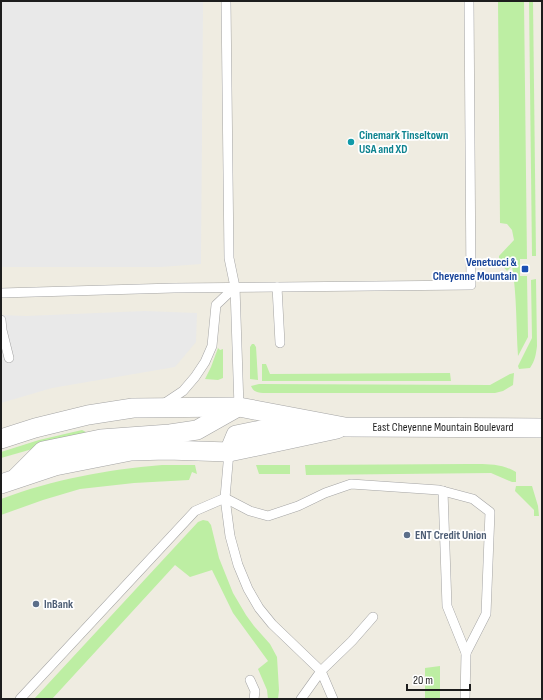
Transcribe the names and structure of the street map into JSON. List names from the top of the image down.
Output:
{
  "streets": {
    "street": ["East Cheyenne Mountain Boulevard"]
  },
  "places": {
    "other": ["Cinemark Tinseltown USA and XD", "ENT Credit Union", "InBank"],
    "transit": ["Venetucci & Cheyenne Mountain"]
  },
  "scale_bar": "20 m"
}
